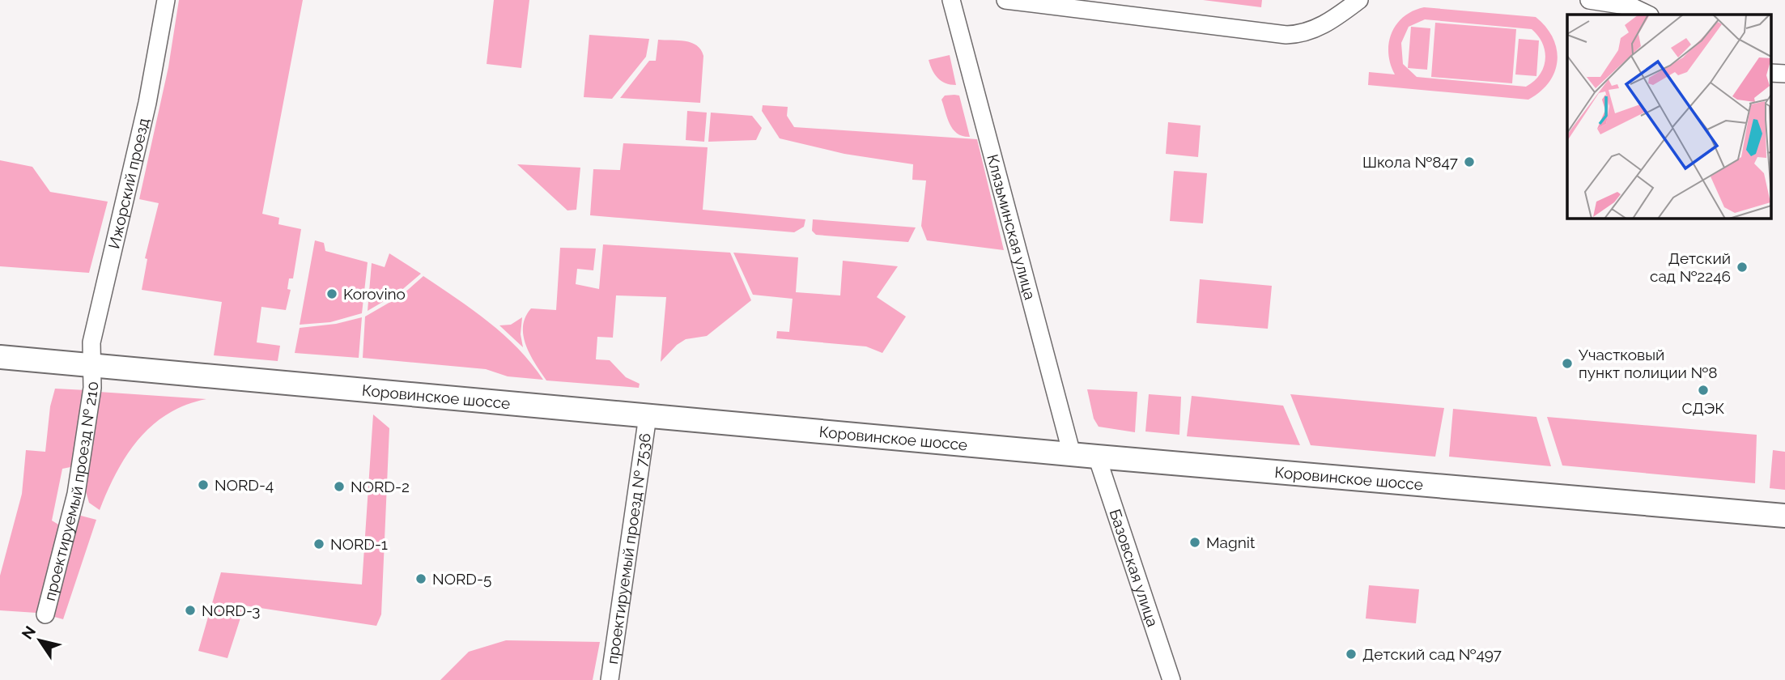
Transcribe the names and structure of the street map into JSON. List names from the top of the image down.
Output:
{
  "streets": {
    "main road": ["Коровинское шоссе"],
    "street": [
      "Ижорский проезд",
      "Клязьминская улица",
      "проектируемый проезд № 210",
      "проектируемый проезд № 7536",
      "Базовская улица"
    ]
  },
  "crossings": [
    ["Ижорский проезд", "Коровинское шоссе"],
    ["Ижорский проезд", "проектируемый проезд № 210"],
    ["Клязьминская улица", "Коровинское шоссе"],
    ["Коровинское шоссе", "проектируемый проезд № 210"],
    ["Коровинское шоссе", "проектируемый проезд № 7536"],
    ["Коровинское шоссе", "Базовская улица"]
  ],
  "places": [
    "Школа №847",
    "Детский сад №2246",
    "Korovino",
    "Участковый пункт полиции №8",
    "СДЭК",
    "NORD-4",
    "NORD-2",
    "Magnit",
    "NORD-1",
    "NORD-5",
    "NORD-3",
    "Детский сад №497"
  ],
  "north": "top left"
}
